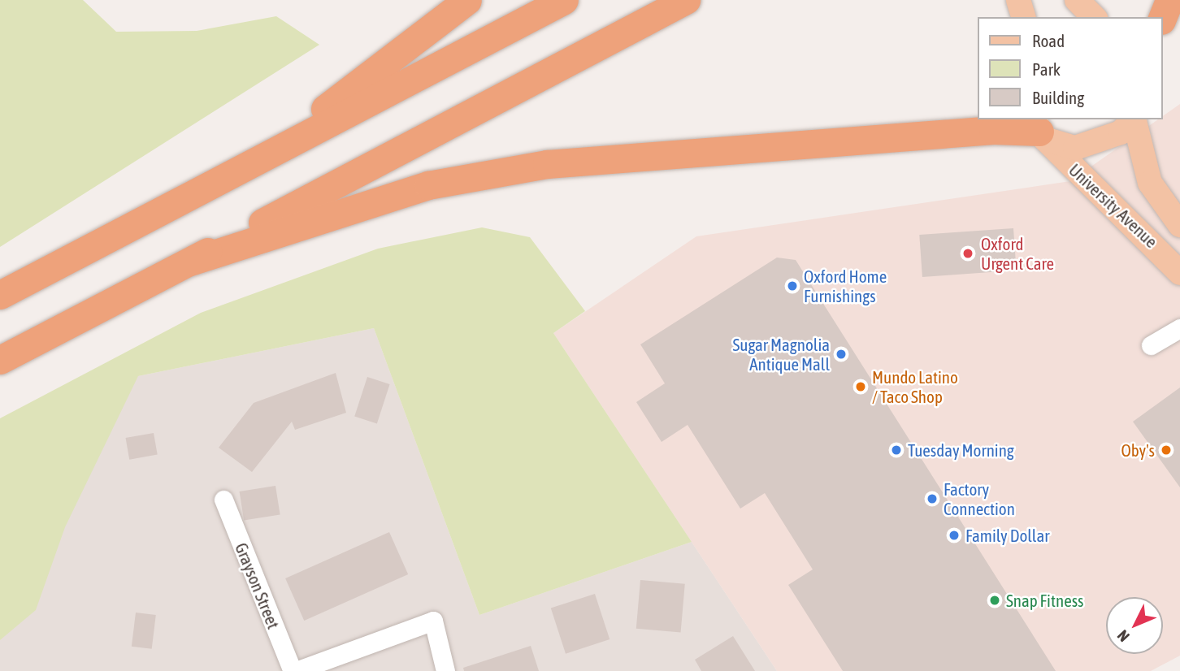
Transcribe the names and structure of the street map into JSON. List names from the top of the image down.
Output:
{
  "streets": {
    "main road": ["University Avenue"],
    "street": ["Grayson Street"]
  },
  "places": [
    "Oxford Urgent Care",
    "Oxford Home Furnishings",
    "Sugar Magnolia Antique Mall",
    "Mundo Latino / Taco Shop",
    "Tuesday Morning",
    "Oby's",
    "Factory Connection",
    "Family Dollar",
    "Snap Fitness"
  ],
  "legend": ["Road", "Park", "Building"],
  "north": "bottom left"
}
